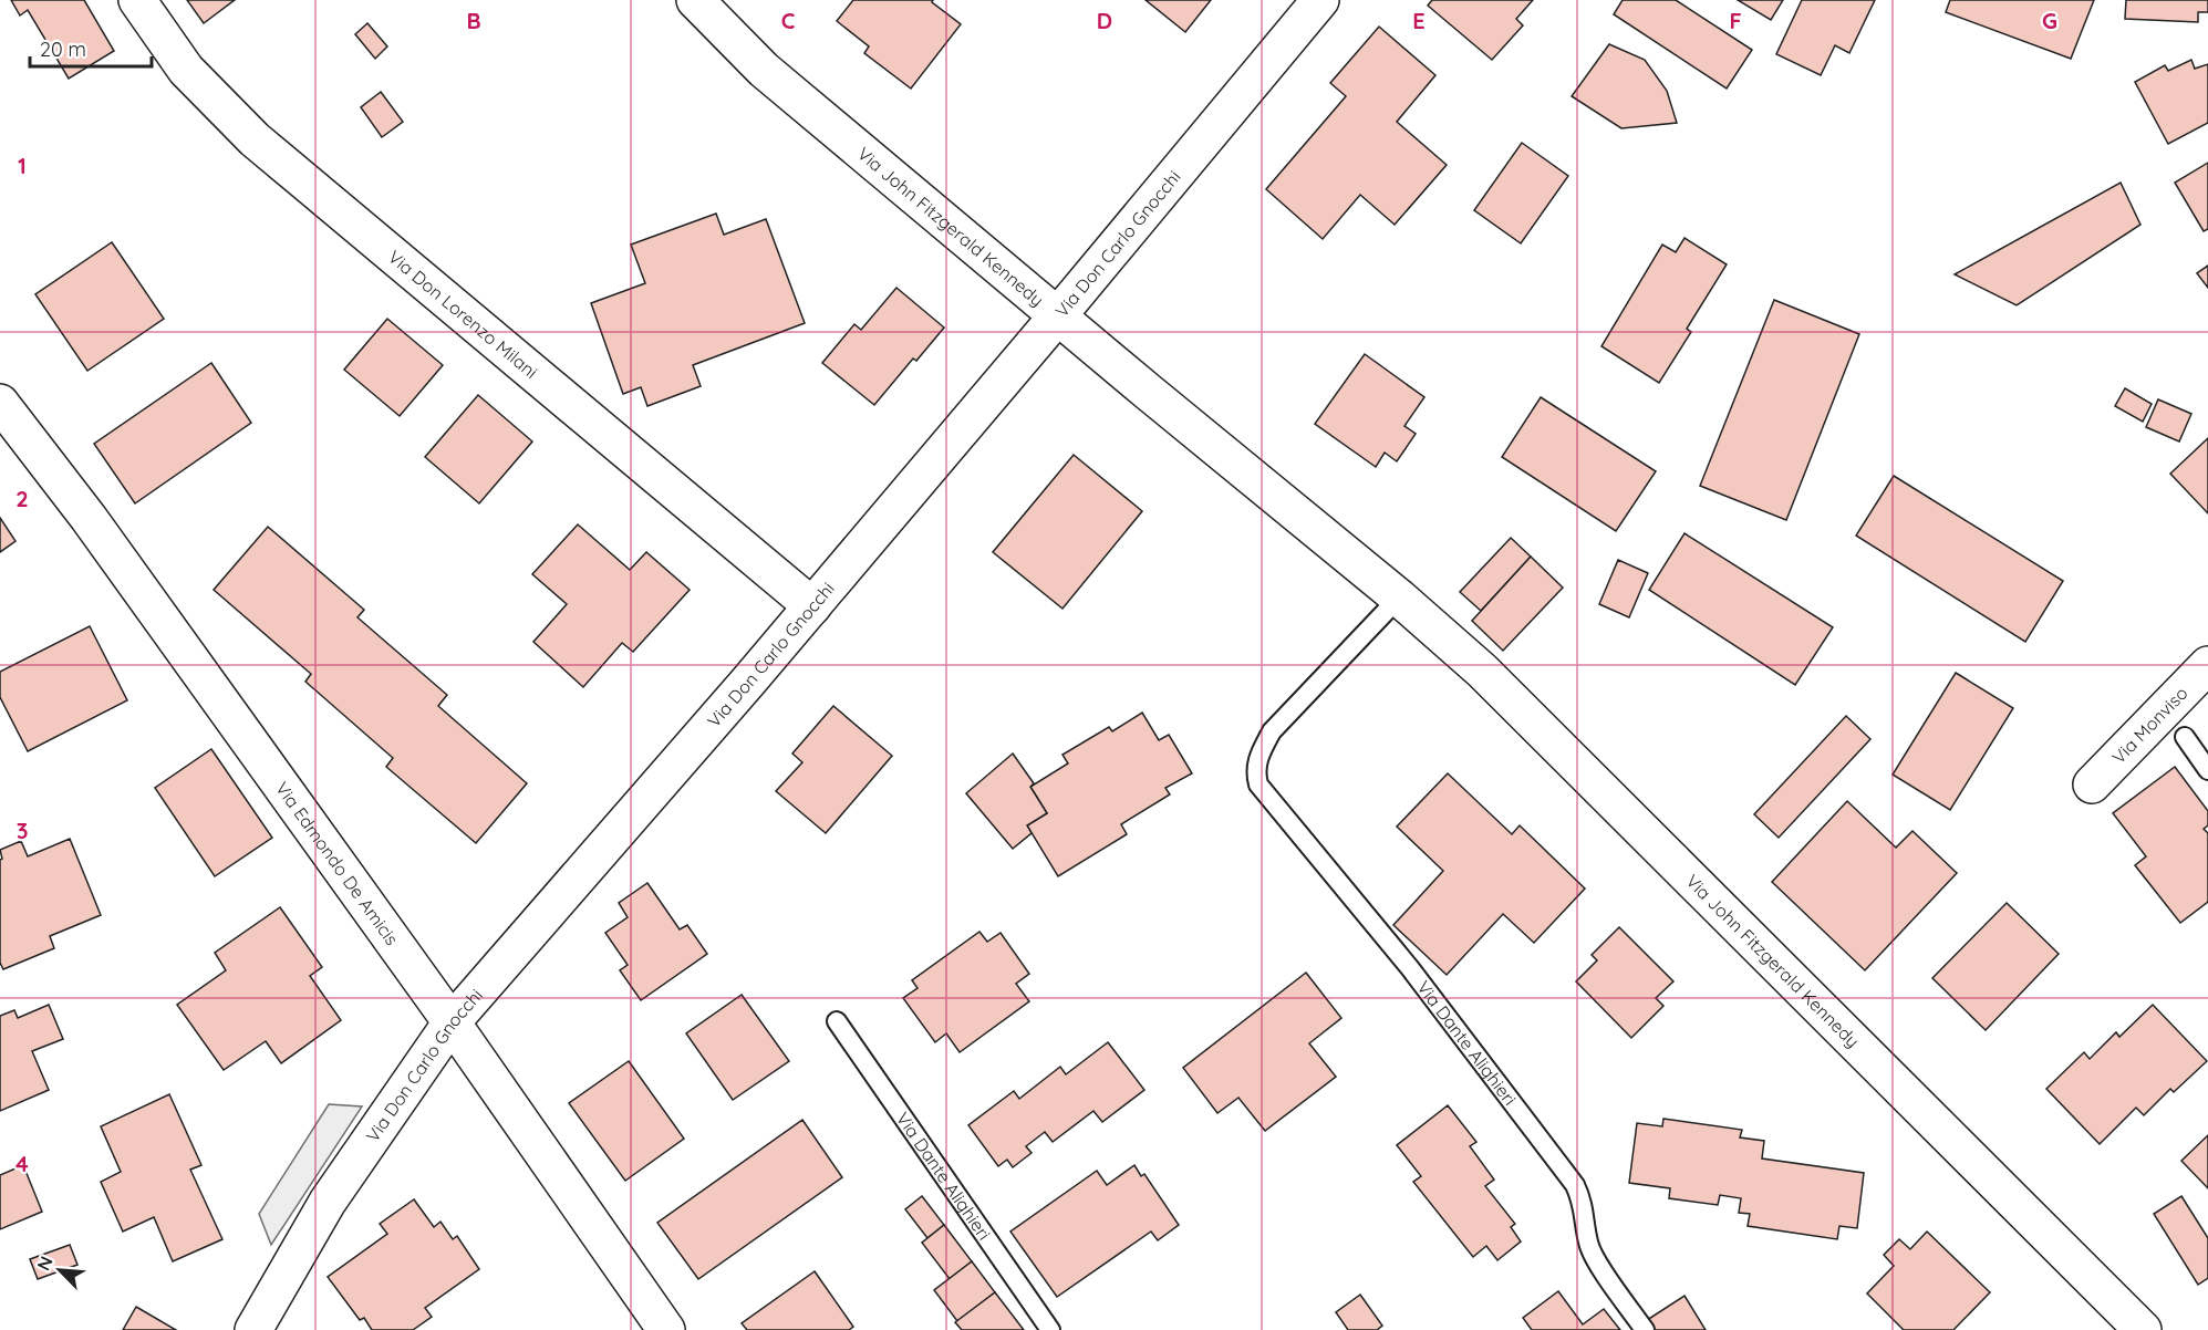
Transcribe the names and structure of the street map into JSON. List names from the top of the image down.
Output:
{
  "streets": {
    "street": [
      "Via John Fitzgerald Kennedy",
      "Via Don Carlo Gnocchi",
      "Via Don Lorenzo Milani",
      "Via Monviso",
      "Via Edmondo De Amicis"
    ],
    "lane": ["Via Dante Alighieri"]
  },
  "crossings": [
    ["Via John Fitzgerald Kennedy", "Via Don Carlo Gnocchi"],
    ["Via John Fitzgerald Kennedy", "Via Dante Alighieri"],
    ["Via Don Carlo Gnocchi", "Via Don Lorenzo Milani"],
    ["Via Don Carlo Gnocchi", "Via Edmondo De Amicis"]
  ],
  "scale_bar": "20 m",
  "north": "top left",
  "grid": {
    "columns": [
      "B",
      "C",
      "D",
      "E",
      "F",
      "G"
    ],
    "rows": [
      "1",
      "2",
      "3",
      "4"
    ]
  }
}
